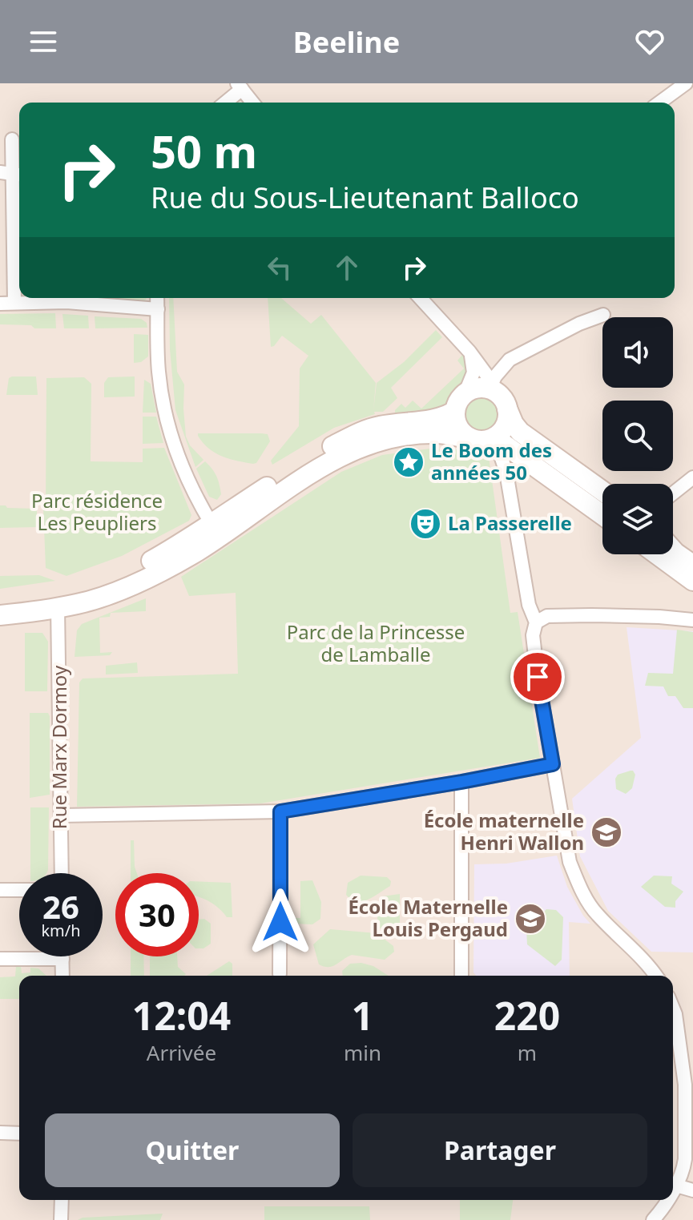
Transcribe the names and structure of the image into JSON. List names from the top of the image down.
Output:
{
  "streets": {
    "street": ["Rue Marx Dormoy"]
  },
  "parks": ["Parc résidence Les Peupliers", "Parc de la Princesse de Lamballe"],
  "places": {
    "place": ["Le Boom des années 50"],
    "theatre": ["La Passerelle"],
    "school or university": ["École maternelle Henri Wallon", "École Maternelle Louis Pergaud"]
  },
  "page": {
    "header": "Beeline",
    "turn": ["50 m", "Rue du Sous-Lieutenant Balloco"],
    "speed": "26 km/h",
    "limit": "30",
    "eta": [
      "12:04",
      "Arrivée",
      "1",
      "min",
      "220",
      "m"
    ],
    "buttons": ["Quitter", "Partager"]
  }
}
